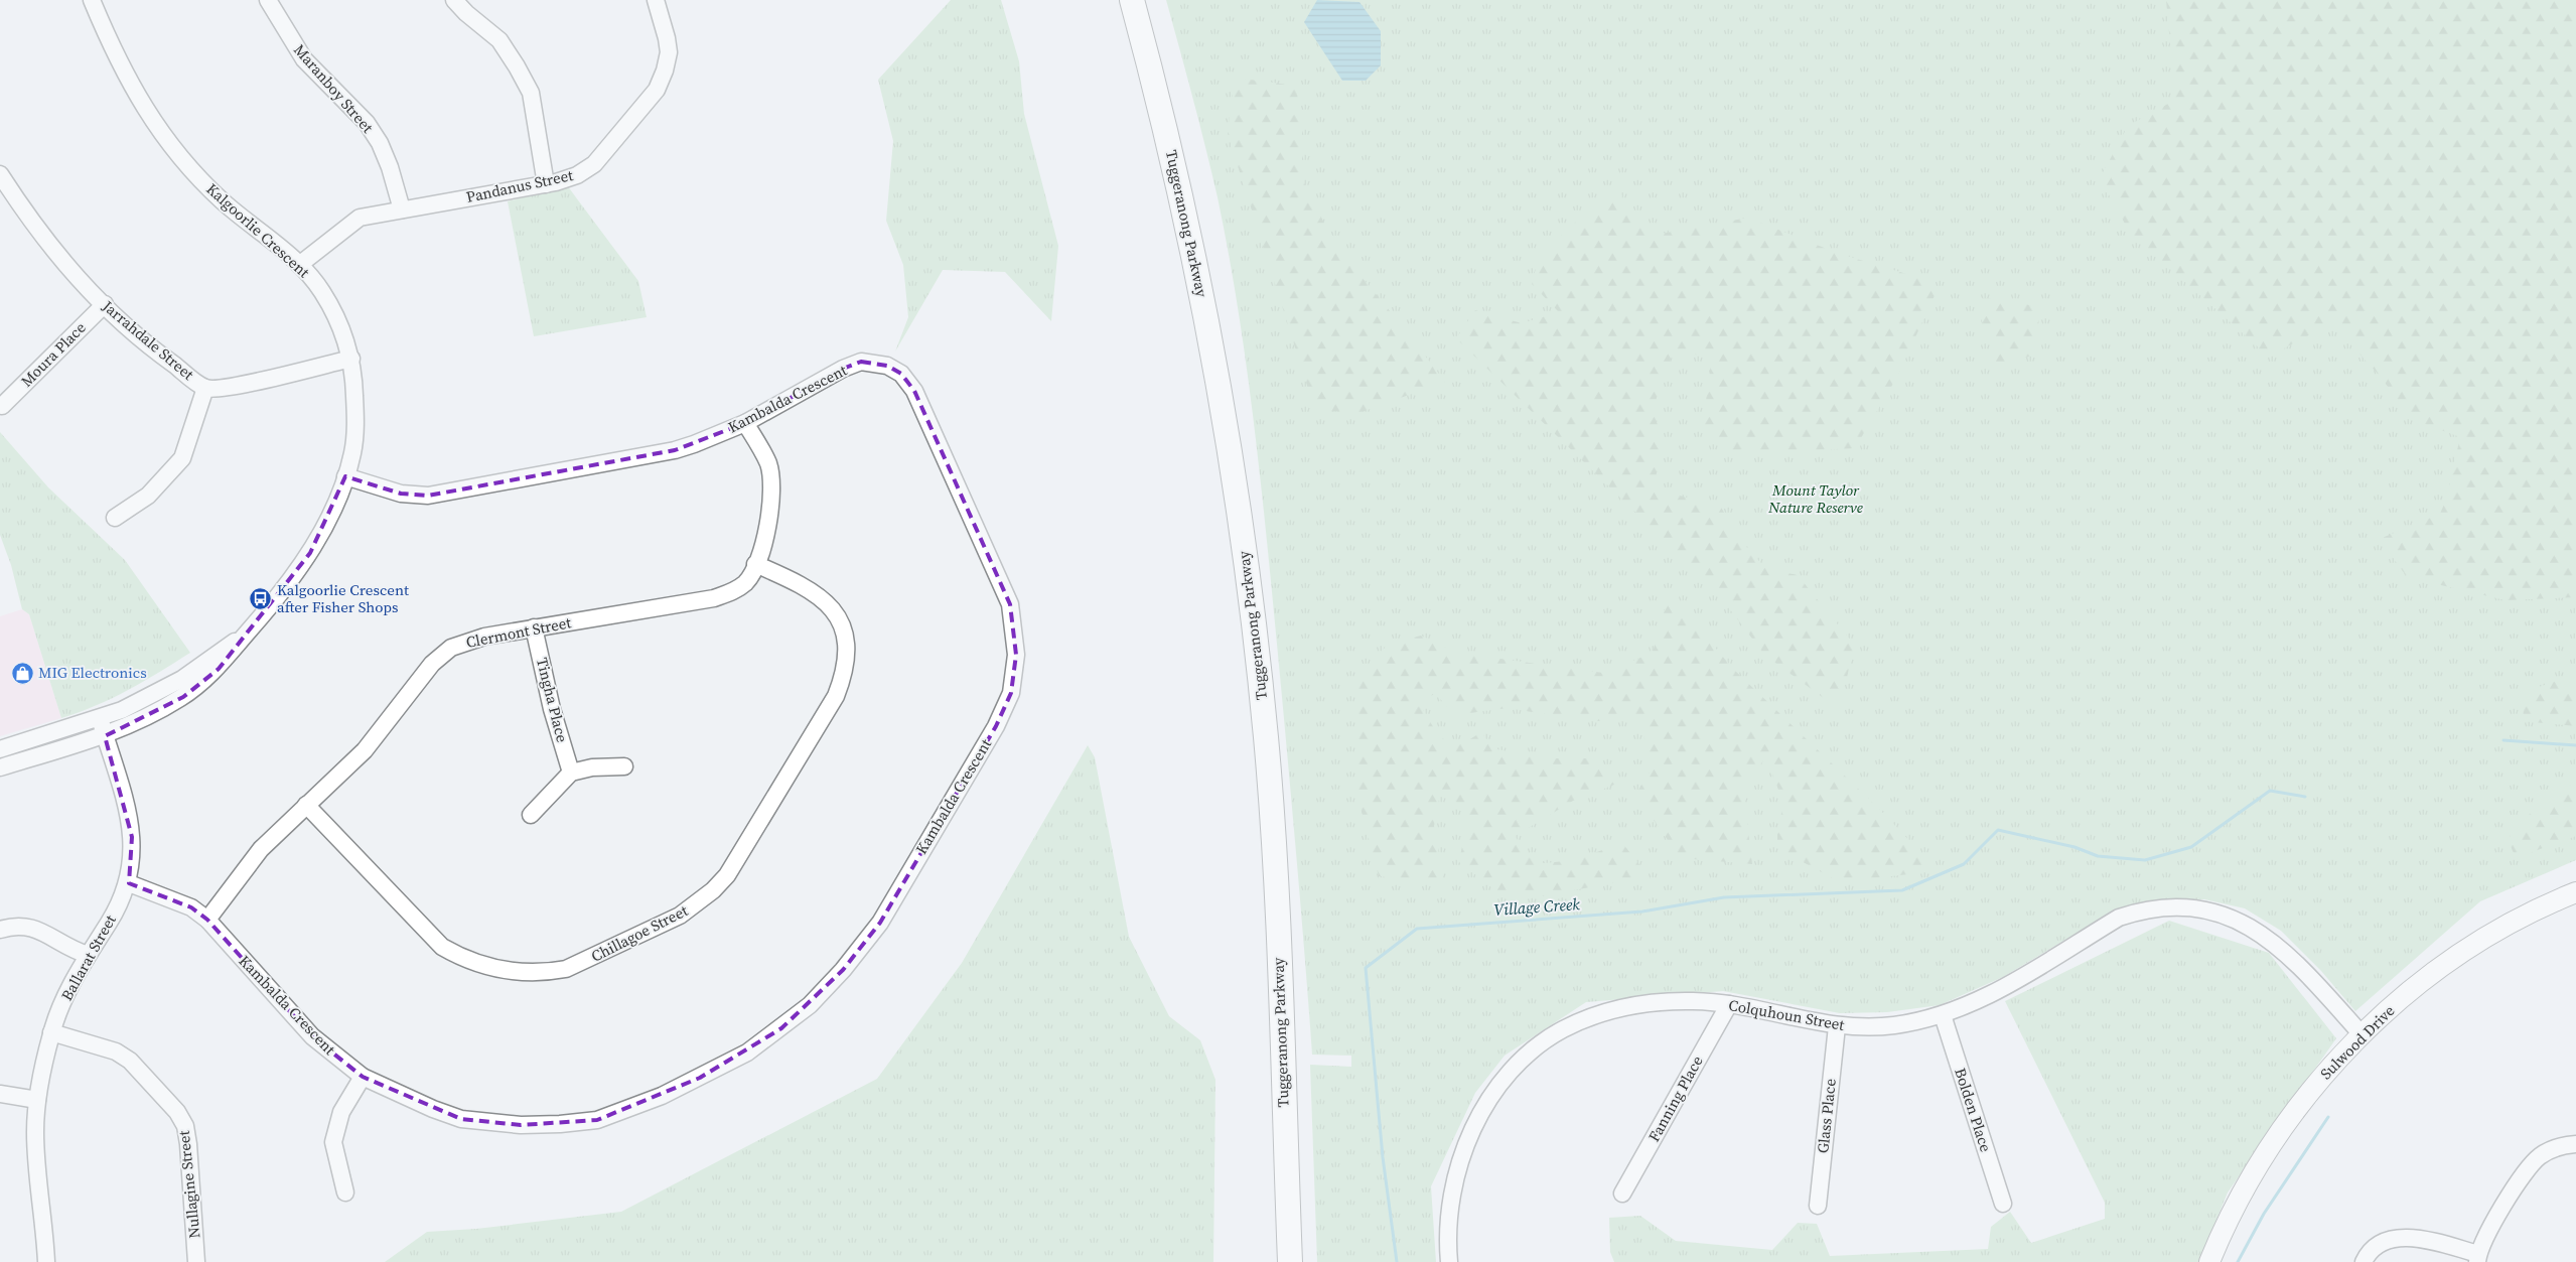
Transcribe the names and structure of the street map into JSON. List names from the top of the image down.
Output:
{
  "streets": {
    "highway": ["Tuggeranong Parkway"],
    "main road": ["Sulwood Drive"],
    "street": [
      "Maranboy Street",
      "Pandanus Street",
      "Kalgoorlie Crescent",
      "Jarrahdale Street",
      "Moura Place",
      "Kambalda Crescent",
      "Clermont Street",
      "Tingha Place",
      "Chillagoe Street",
      "Ballarat Street",
      "Colquhoun Street",
      "Fanning Place",
      "Bolden Place",
      "Glass Place",
      "Nullagine Street"
    ]
  },
  "crossings": [
    ["Maranboy Street", "Pandanus Street"],
    ["Pandanus Street", "Kalgoorlie Crescent"],
    ["Kalgoorlie Crescent", "Jarrahdale Street"],
    ["Kalgoorlie Crescent", "Kambalda Crescent"],
    ["Kalgoorlie Crescent", "Ballarat Street"],
    ["Jarrahdale Street", "Moura Place"],
    ["Kambalda Crescent", "Clermont Street"],
    ["Kambalda Crescent", "Ballarat Street"],
    ["Clermont Street", "Tingha Place"],
    ["Clermont Street", "Chillagoe Street"],
    ["Ballarat Street", "Nullagine Street"],
    ["Colquhoun Street", "Sulwood Drive"],
    ["Colquhoun Street", "Fanning Place"],
    ["Colquhoun Street", "Bolden Place"],
    ["Colquhoun Street", "Glass Place"]
  ],
  "water": ["Village Creek"],
  "parks": ["Mount Taylor Nature Reserve"],
  "places": {
    "bus stop": ["Kalgoorlie Crescent after Fisher Shops"],
    "shop": ["MIG Electronics"]
  }
}
